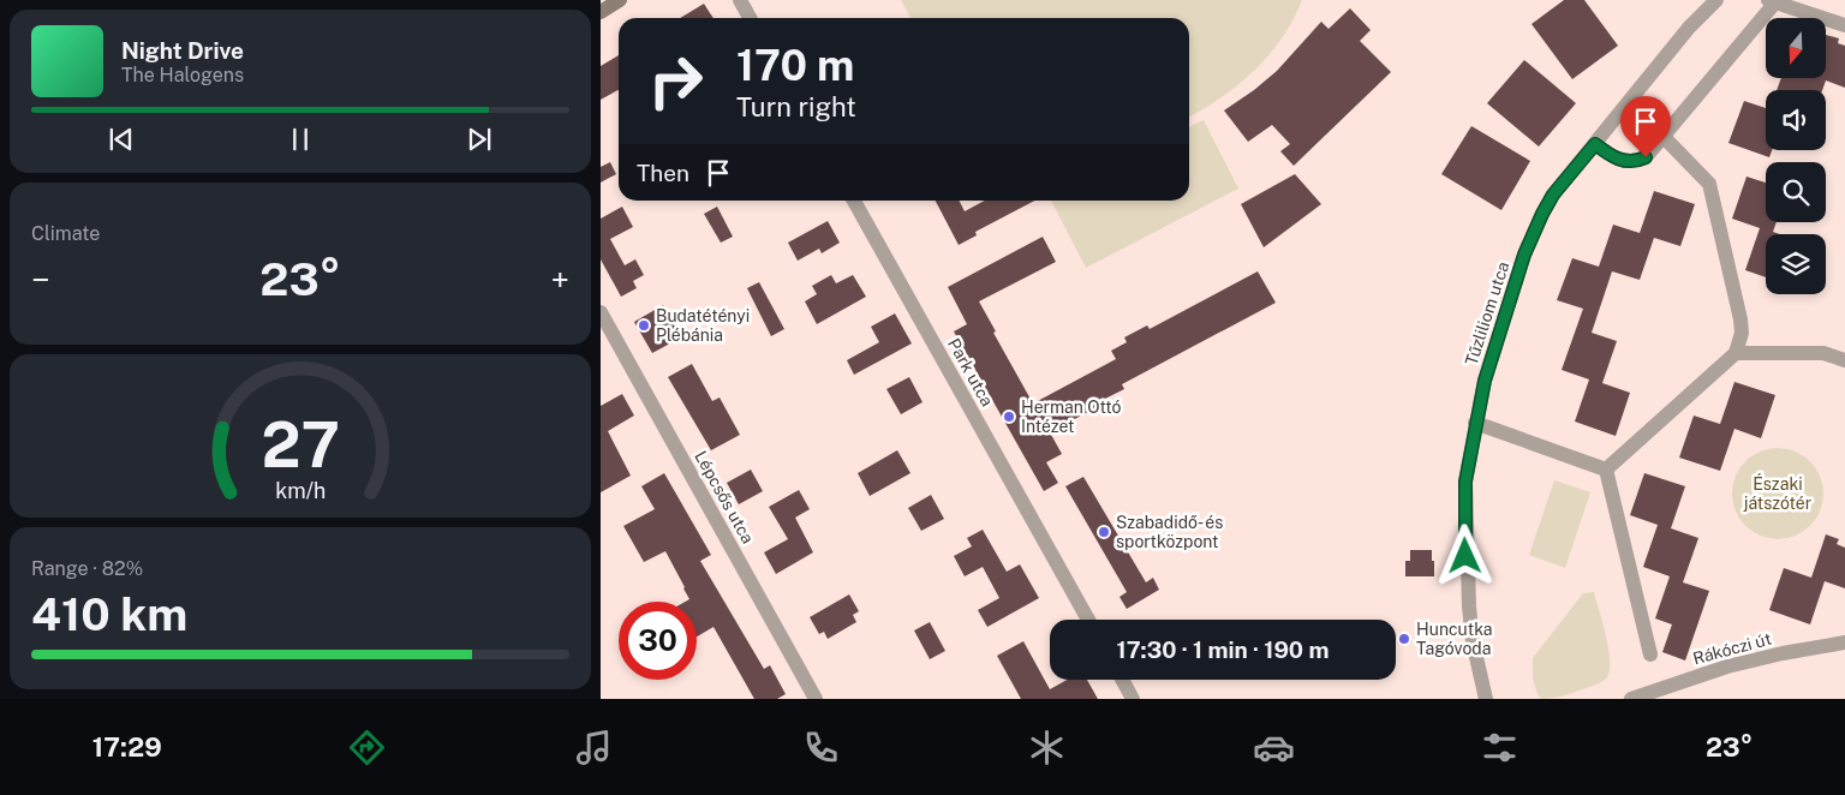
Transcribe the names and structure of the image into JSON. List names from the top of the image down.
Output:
{
  "streets": {
    "street": [
      "Tűzliliom utca",
      "Park utca",
      "Lépcsős utca",
      "Rákóczi út"
    ]
  },
  "parks": ["Északi játszótér"],
  "places": [
    "Budatétényi Plébánia",
    "Herman Ottó Intézet",
    "Szabadidő- és sportközpont",
    "Huncutka Tagóvoda"
  ],
  "north": "bottom",
  "page": {
    "turn": ["170 m", "Turn right"],
    "song": ["Night Drive", "The Halogens"],
    "then": "Then",
    "tile": [
      "Climate",
      ["Range · 82%", "410 km"]
    ],
    "heat": ["−", "23°", "+"],
    "limit": "30",
    "trip": "17:30 · 1 min · 190 m",
    "tabs": ["17:29", "23°"],
    "gauge": ["27", "km/h"]
  }
}
